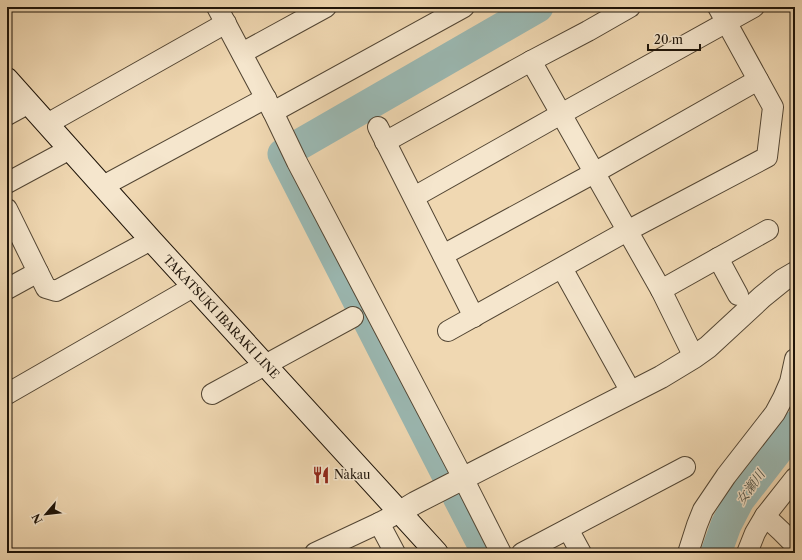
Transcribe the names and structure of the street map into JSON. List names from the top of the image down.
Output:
{
  "streets": {
    "main road": ["TAKATSUKI IBARAKI LINE"]
  },
  "water": ["女瀬川"],
  "places": {
    "restaurant": ["Nakau"]
  },
  "scale_bar": "20 m",
  "north": "bottom left"
}
